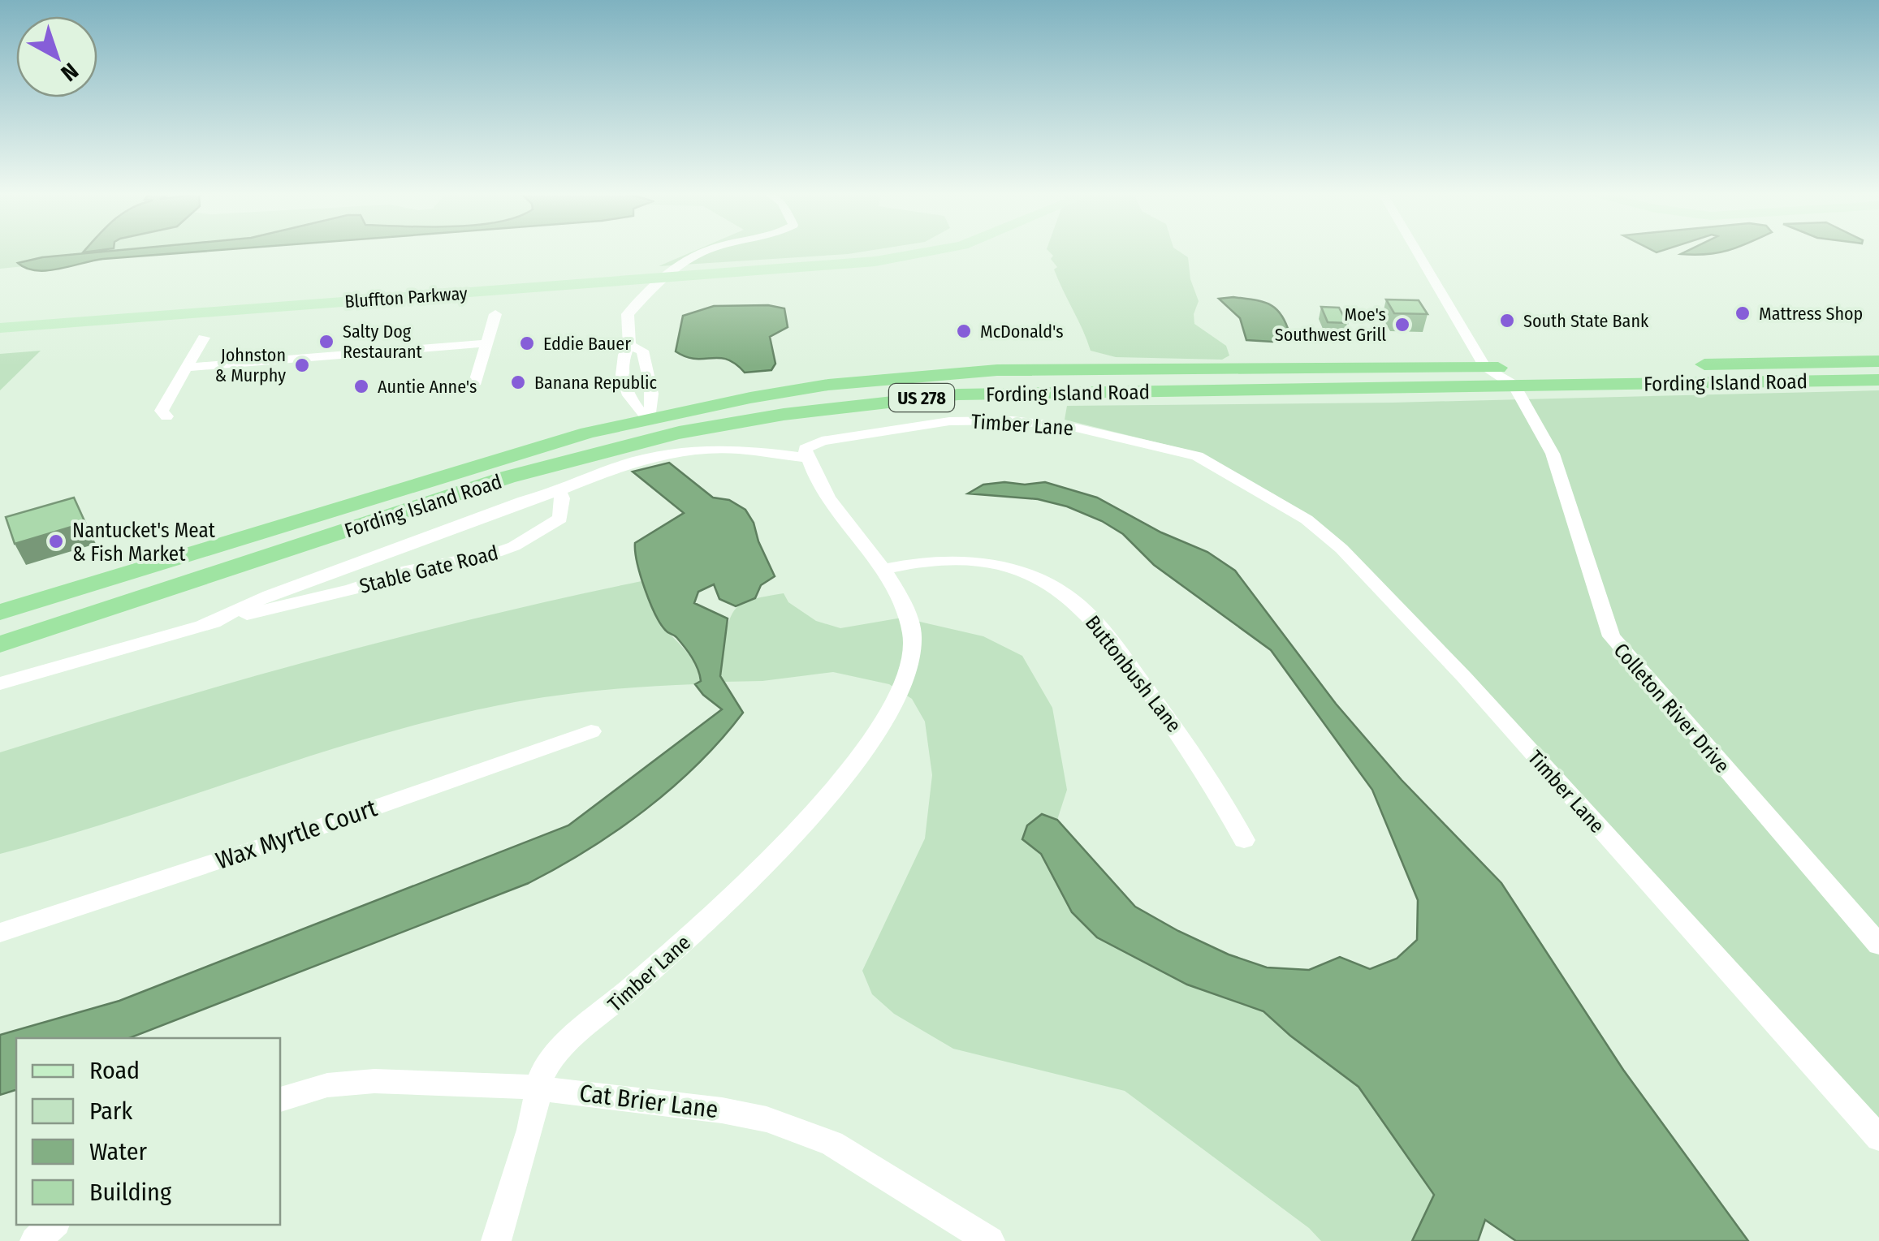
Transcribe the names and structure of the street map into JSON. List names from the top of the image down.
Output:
{
  "streets": {
    "highway": ["Fording Island Road", "US 278"],
    "main road": ["Bluffton Parkway"],
    "street": [
      "Timber Lane",
      "Stable Gate Road",
      "Buttonbush Lane",
      "Colleton River Drive",
      "Wax Myrtle Court",
      "Cat Brier Lane"
    ]
  },
  "crossings": [
    ["Fording Island Road", "Colleton River Drive"],
    ["Timber Lane", "Stable Gate Road"],
    ["Timber Lane", "Buttonbush Lane"],
    ["Timber Lane", "Cat Brier Lane"]
  ],
  "places": [
    "Mattress Shop",
    "South State Bank",
    "Moe's Southwest Grill",
    "McDonald's",
    "Salty Dog Restaurant",
    "Eddie Bauer",
    "Johnston & Murphy",
    "Banana Republic",
    "Auntie Anne's",
    "Nantucket's Meat & Fish Market"
  ],
  "legend": [
    "Road",
    "Park",
    "Water",
    "Building"
  ],
  "north": "bottom right"
}
